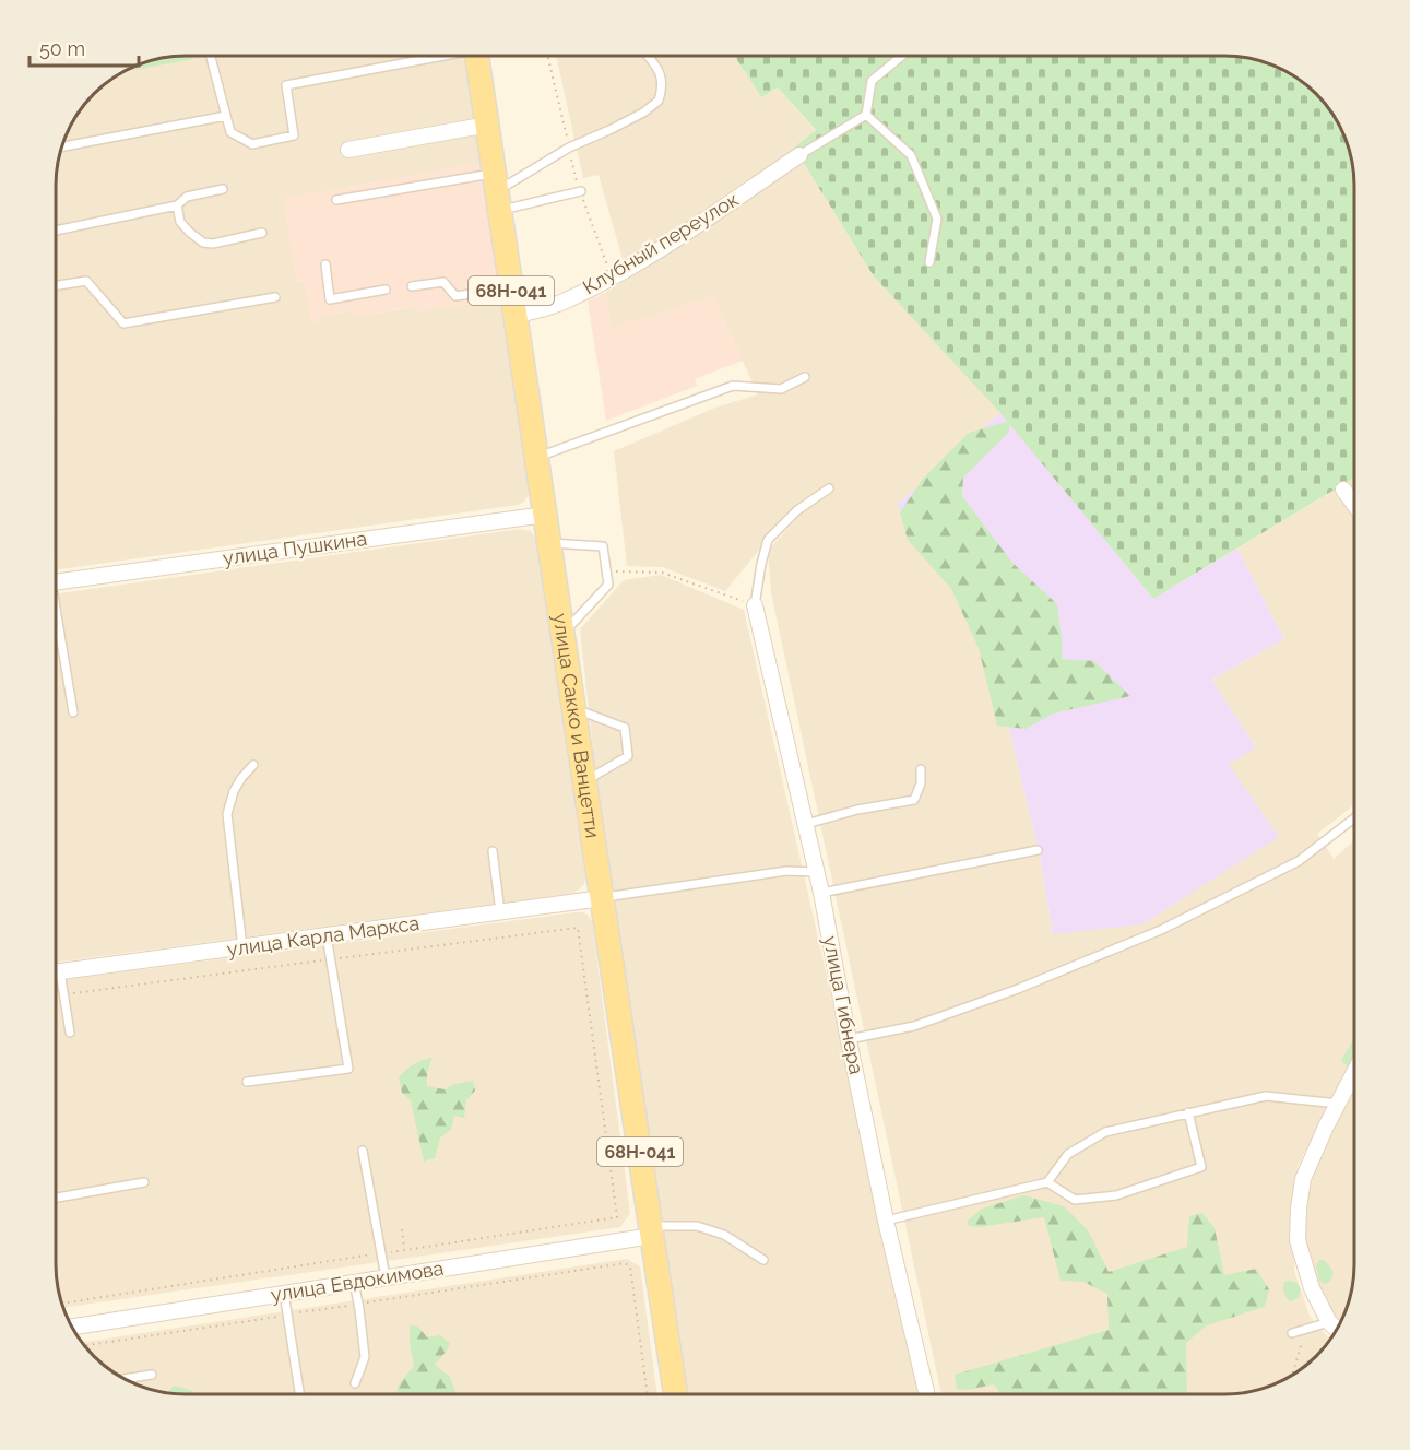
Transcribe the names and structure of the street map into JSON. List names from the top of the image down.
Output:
{
  "streets": {
    "main road": ["68Н-041", "улица Сакко и Ванцетти"],
    "street": [
      "Клубный переулок",
      "улица Пушкина",
      "улица Карла Маркса",
      "улица Гибнера",
      "улица Евдокимова"
    ]
  },
  "crossings": [
    ["Клубный переулок", "улица Сакко и Ванцетти"],
    ["улица Пушкина", "улица Сакко и Ванцетти"],
    ["улица Сакко и Ванцетти", "улица Карла Маркса"],
    ["улица Сакко и Ванцетти", "улица Евдокимова"]
  ],
  "scale_bar": "50 m"
}
